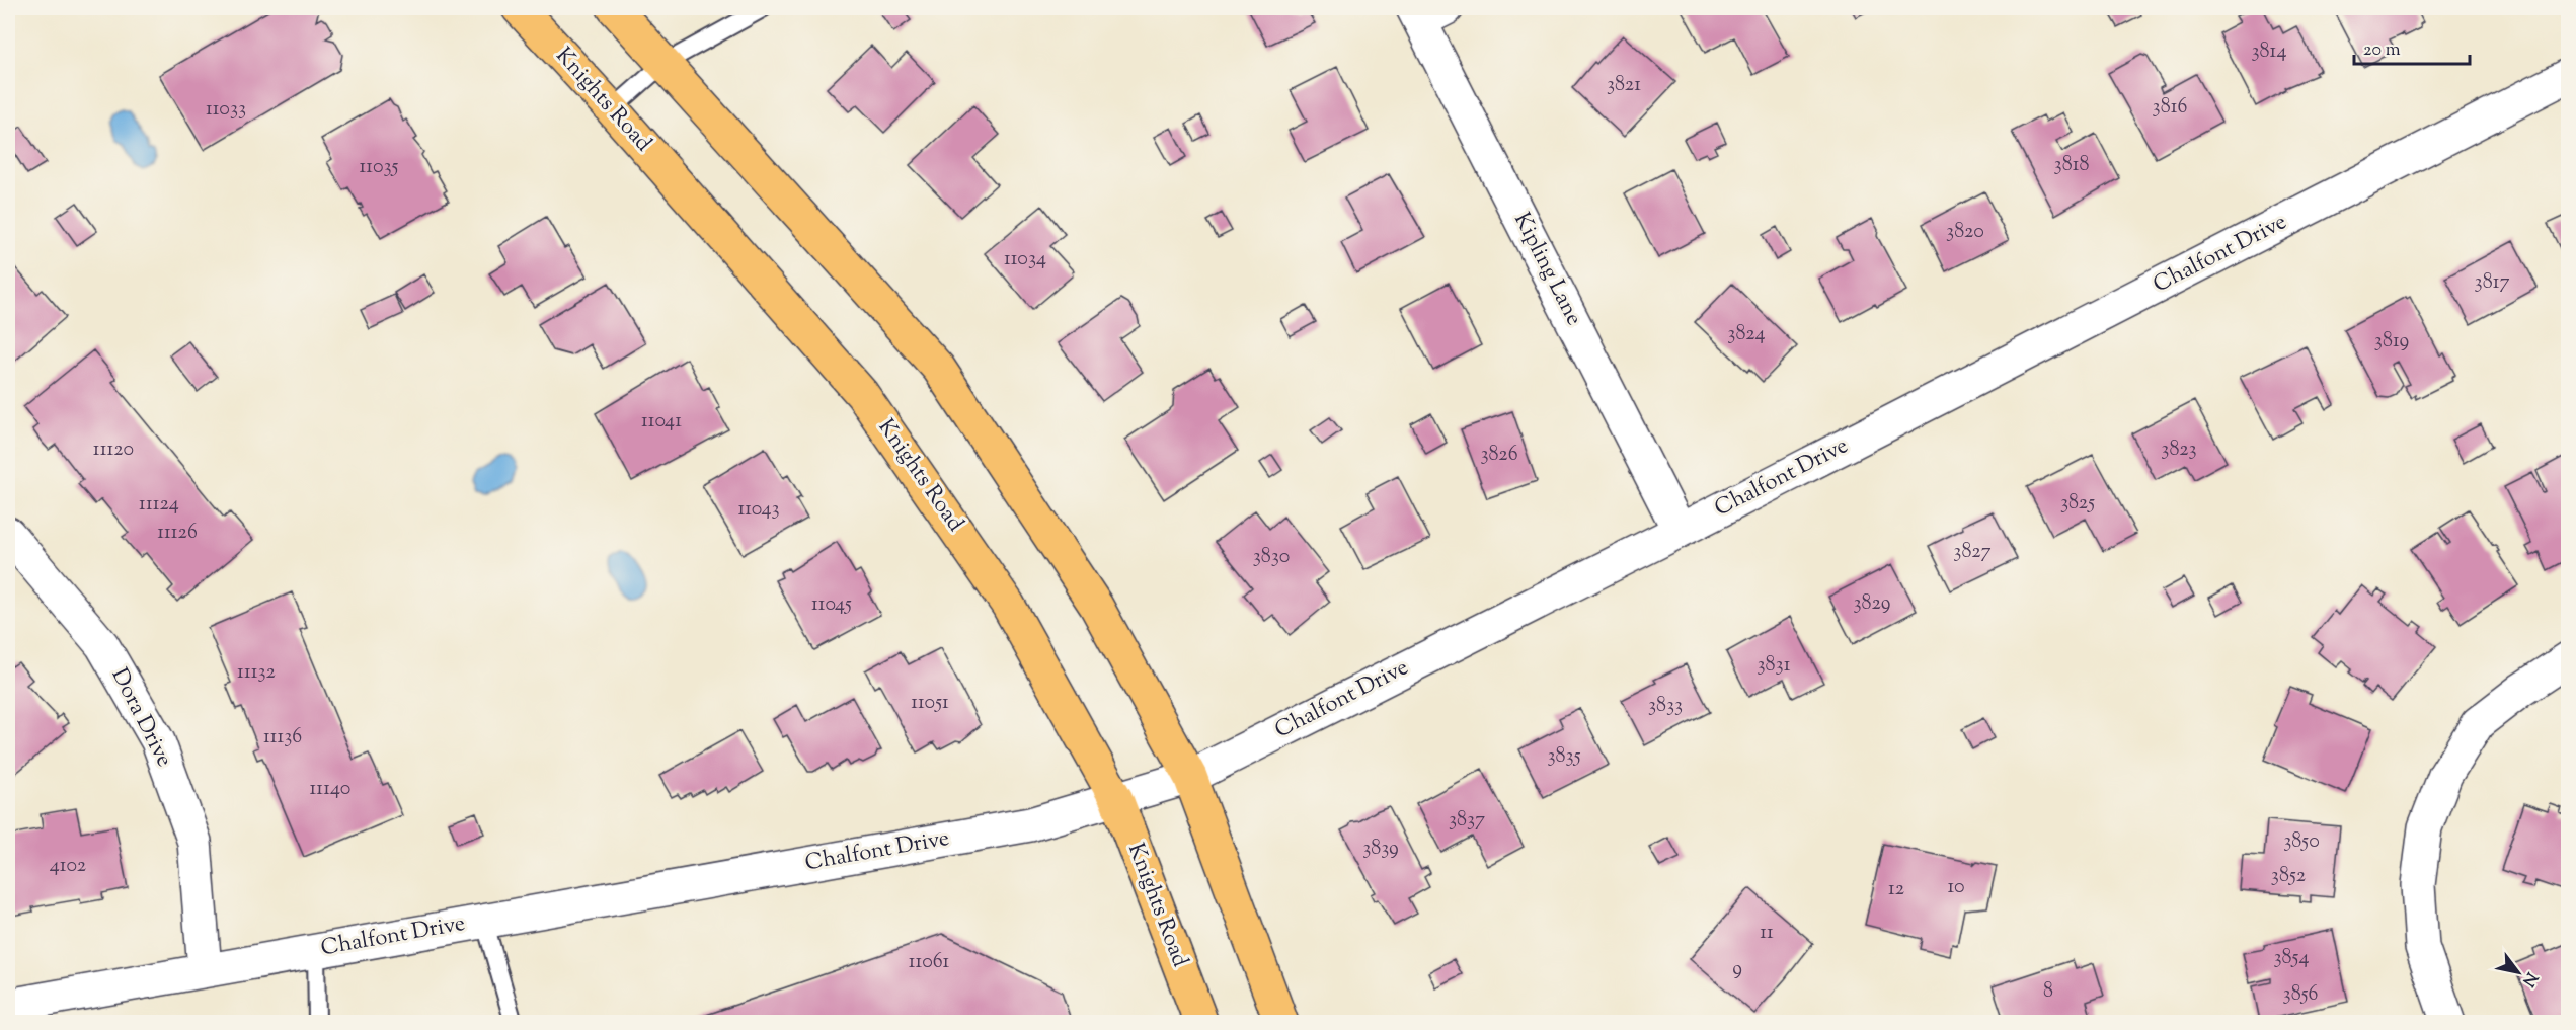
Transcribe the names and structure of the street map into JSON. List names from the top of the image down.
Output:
{
  "streets": {
    "main road": ["Knights Road"],
    "street": ["Chalfont Drive", "Kipling Lane", "Dora Drive"]
  },
  "crossings": [
    ["Knights Road", "Chalfont Drive"],
    ["Chalfont Drive", "Kipling Lane"],
    ["Chalfont Drive", "Dora Drive"]
  ],
  "house_numbers": [
    "3814",
    "3821",
    "3816",
    "11033",
    "3818",
    "11035",
    "3820",
    "11034",
    "3817",
    "3824",
    "3819",
    "11041",
    "11120",
    "3823",
    "3826",
    "3825",
    "11124",
    "11043",
    "11126",
    "3827",
    "3830",
    "3829",
    "11045",
    "3831",
    "11132",
    "11051",
    "3833",
    "11136",
    "3835",
    "11140",
    "3837",
    "3850",
    "3839",
    "4102",
    "3852",
    "10",
    "12",
    "11",
    "3854",
    "11061",
    "9",
    "8",
    "3856"
  ],
  "scale_bar": "20 m",
  "north": "bottom right"
}
